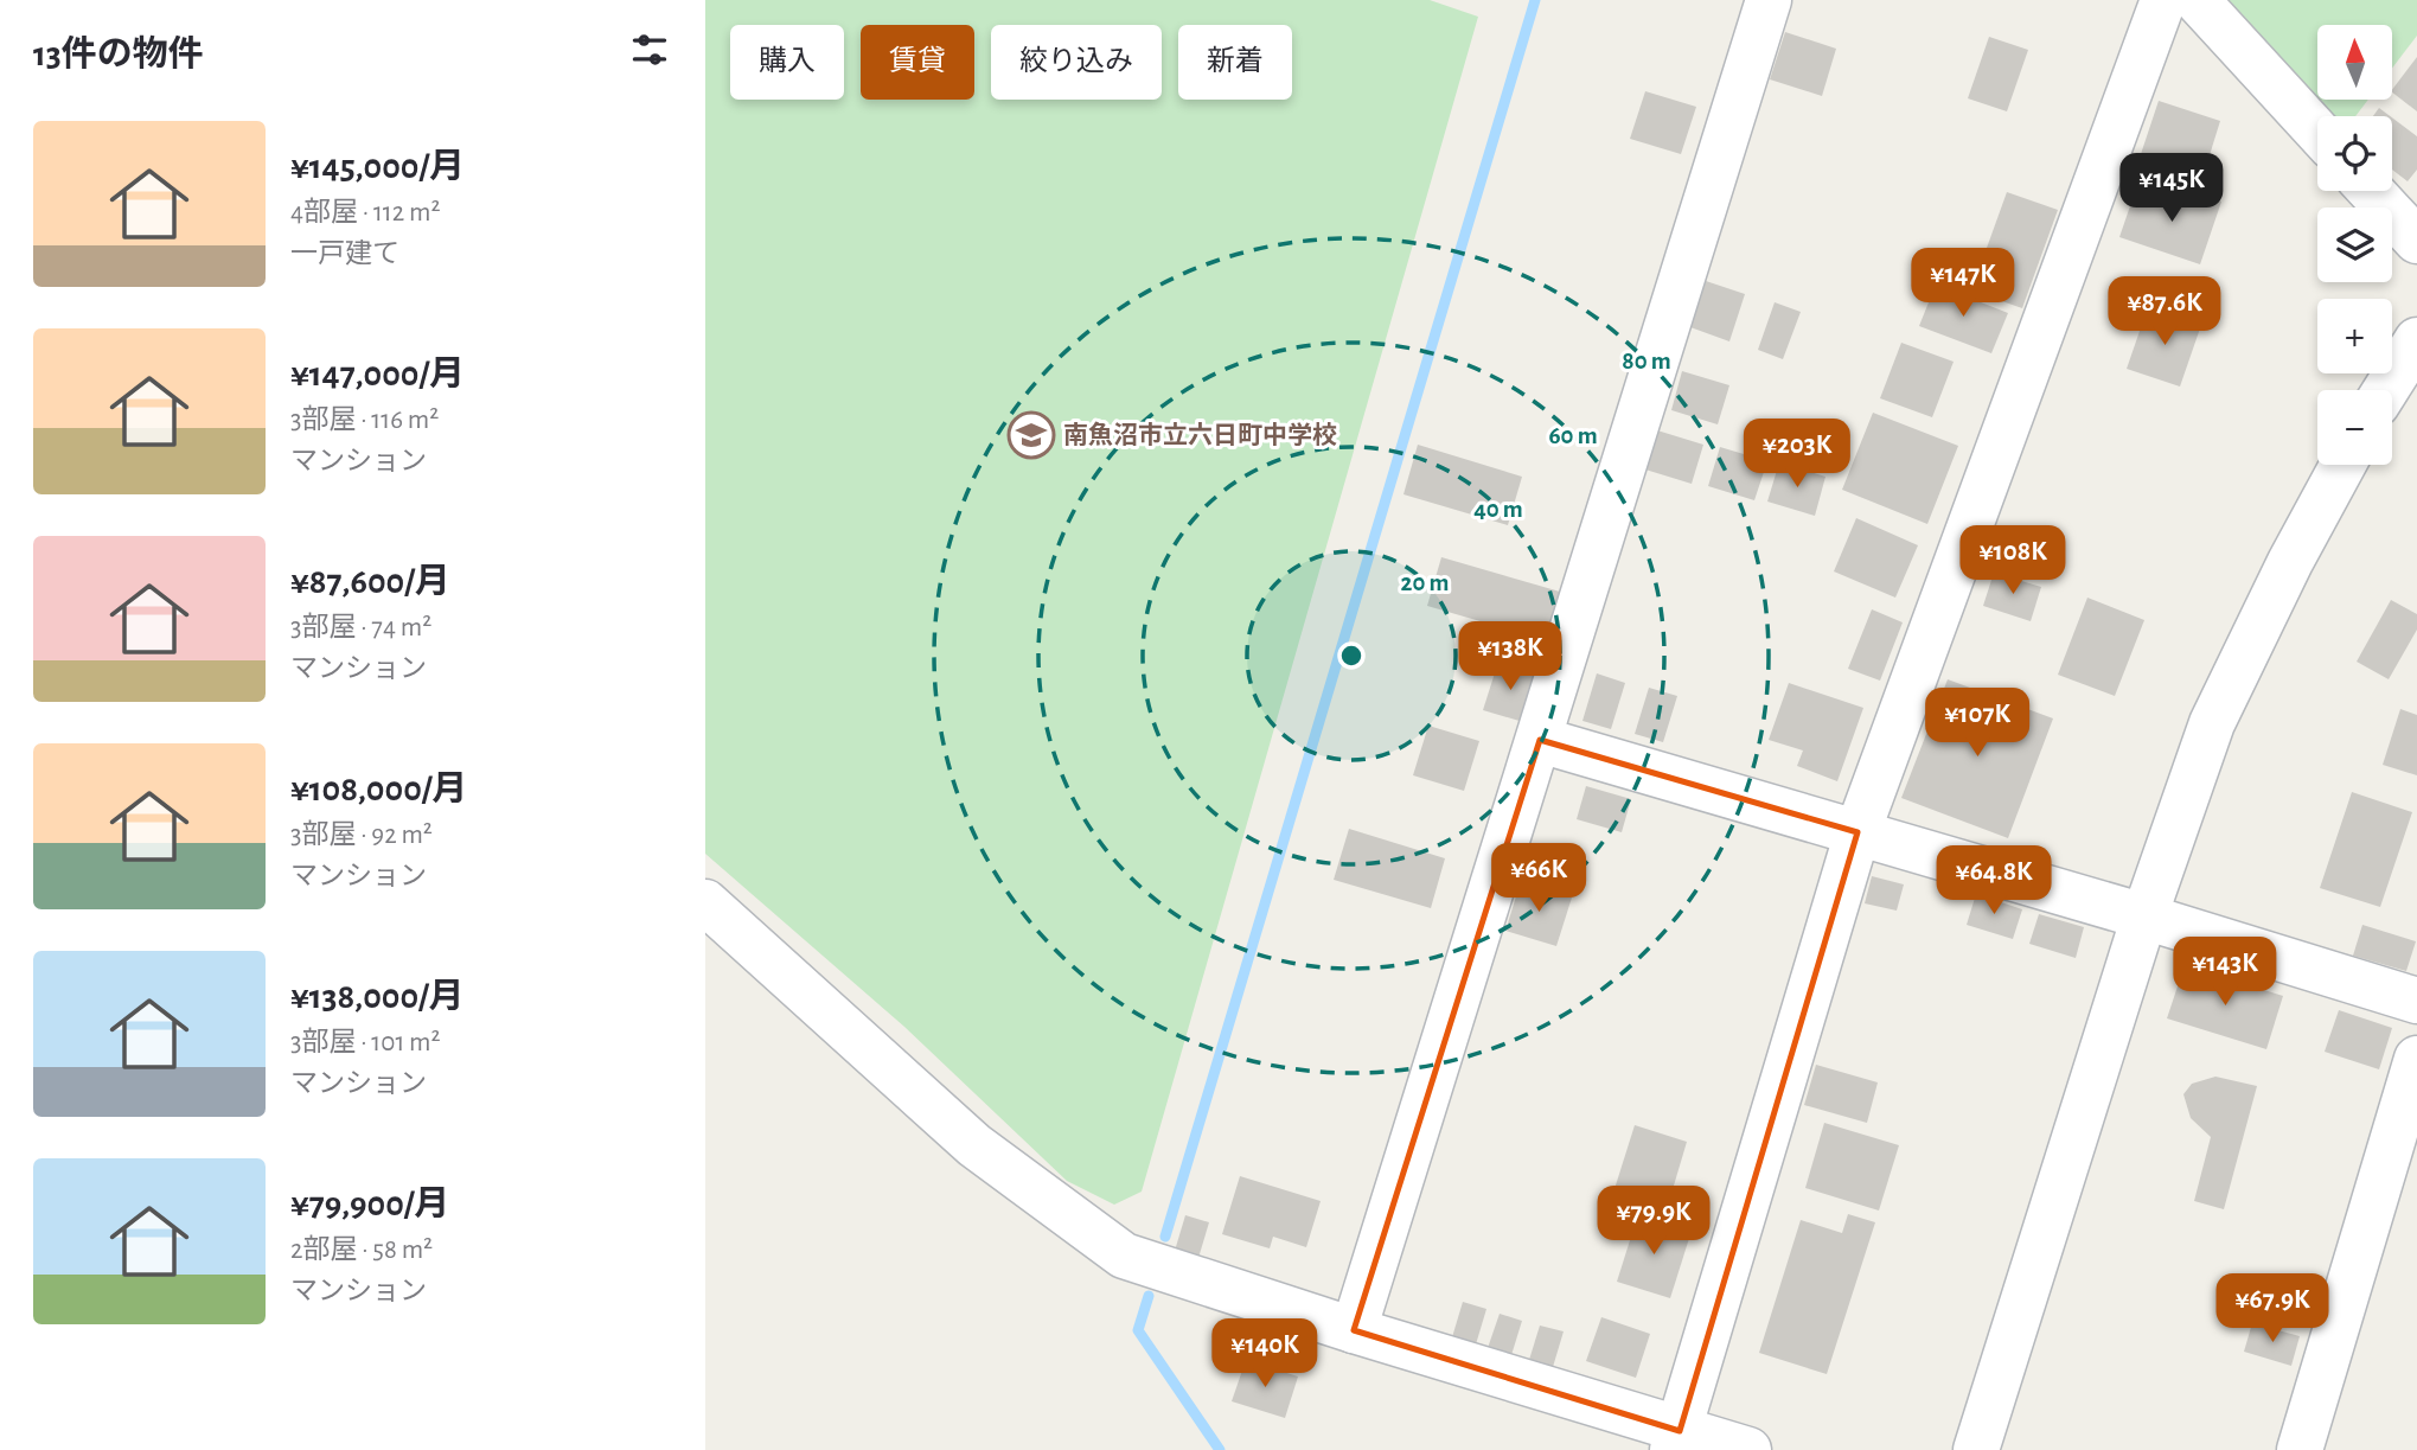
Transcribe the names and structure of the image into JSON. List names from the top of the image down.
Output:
{
  "places": {
    "school or university": ["南魚沼市立六日町中学校"]
  },
  "north": "top",
  "page": {
    "heading": "13件の物件",
    "map_buttons": ["+", "−"],
    "chip": [
      "購入",
      "賃貸",
      "絞り込み",
      "新着"
    ],
    "list": [
      {
        "name": "¥145,000/月",
        "note": "4部屋 · 112 m² · 一戸建て"
      },
      {
        "name": "¥147,000/月",
        "note": "3部屋 · 116 m² · マンション"
      },
      {
        "name": "¥87,600/月",
        "note": "3部屋 · 74 m² · マンション"
      },
      {
        "name": "¥108,000/月",
        "note": "3部屋 · 92 m² · マンション"
      },
      {
        "name": "¥138,000/月",
        "note": "3部屋 · 101 m² · マンション"
      },
      {
        "name": "¥79,900/月",
        "note": "2部屋 · 58 m² · マンション"
      }
    ],
    "price": [
      "¥145K",
      "¥147K",
      "¥87.6K",
      "¥203K",
      "¥108K",
      "¥138K",
      "¥107K",
      "¥66K",
      "¥64.8K",
      "¥143K",
      "¥79.9K",
      "¥67.9K",
      "¥140K"
    ]
  },
  "rings": [
    "80 m",
    "60 m",
    "40 m",
    "20 m"
  ]
}
